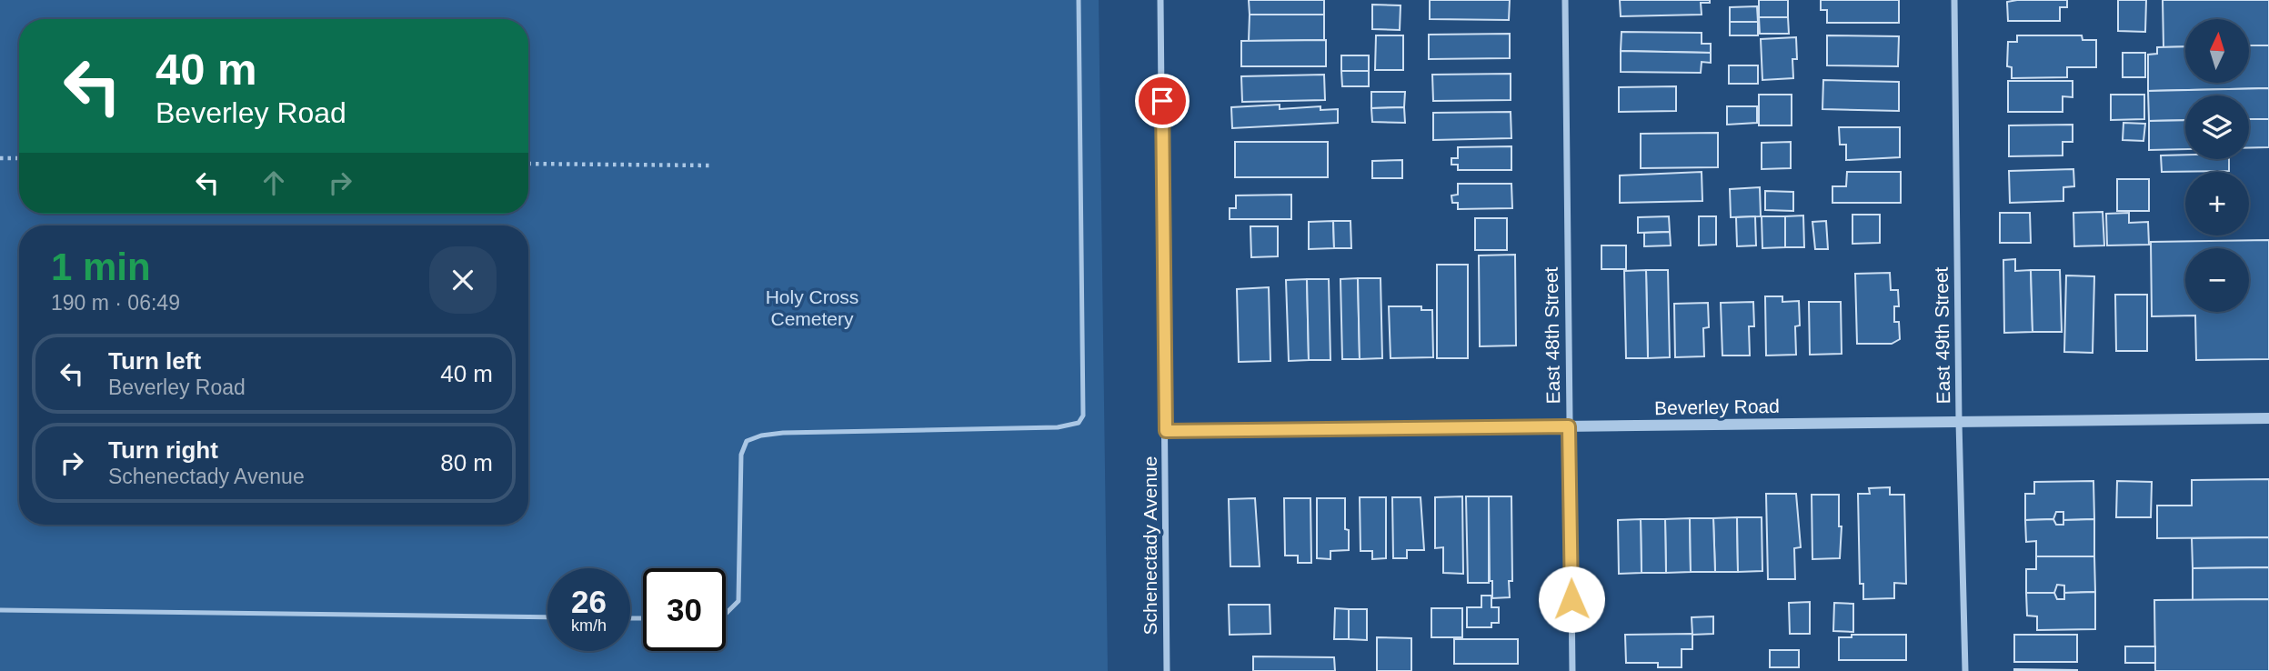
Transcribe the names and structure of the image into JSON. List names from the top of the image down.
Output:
{
  "streets": {
    "street": [
      "East 48th Street",
      "East 49th Street",
      "Beverley Road",
      "Schenectady Avenue"
    ]
  },
  "crossings": [
    ["East 48th Street", "Beverley Road"],
    ["East 49th Street", "Beverley Road"],
    ["Beverley Road", "Schenectady Avenue"]
  ],
  "parks": ["Holy Cross Cemetery"],
  "north": "top",
  "page": {
    "map_buttons": ["+", "−"],
    "turn": ["40 m", "Beverley Road"],
    "heading": ["1 min", "190 m · 06:49"],
    "list": [
      {
        "name": "Turn left",
        "note": "Beverley Road",
        "value": "40 m"
      },
      {
        "name": "Turn right",
        "note": "Schenectady Avenue",
        "value": "80 m"
      }
    ],
    "speed": "26 km/h",
    "limit": "30"
  }
}
